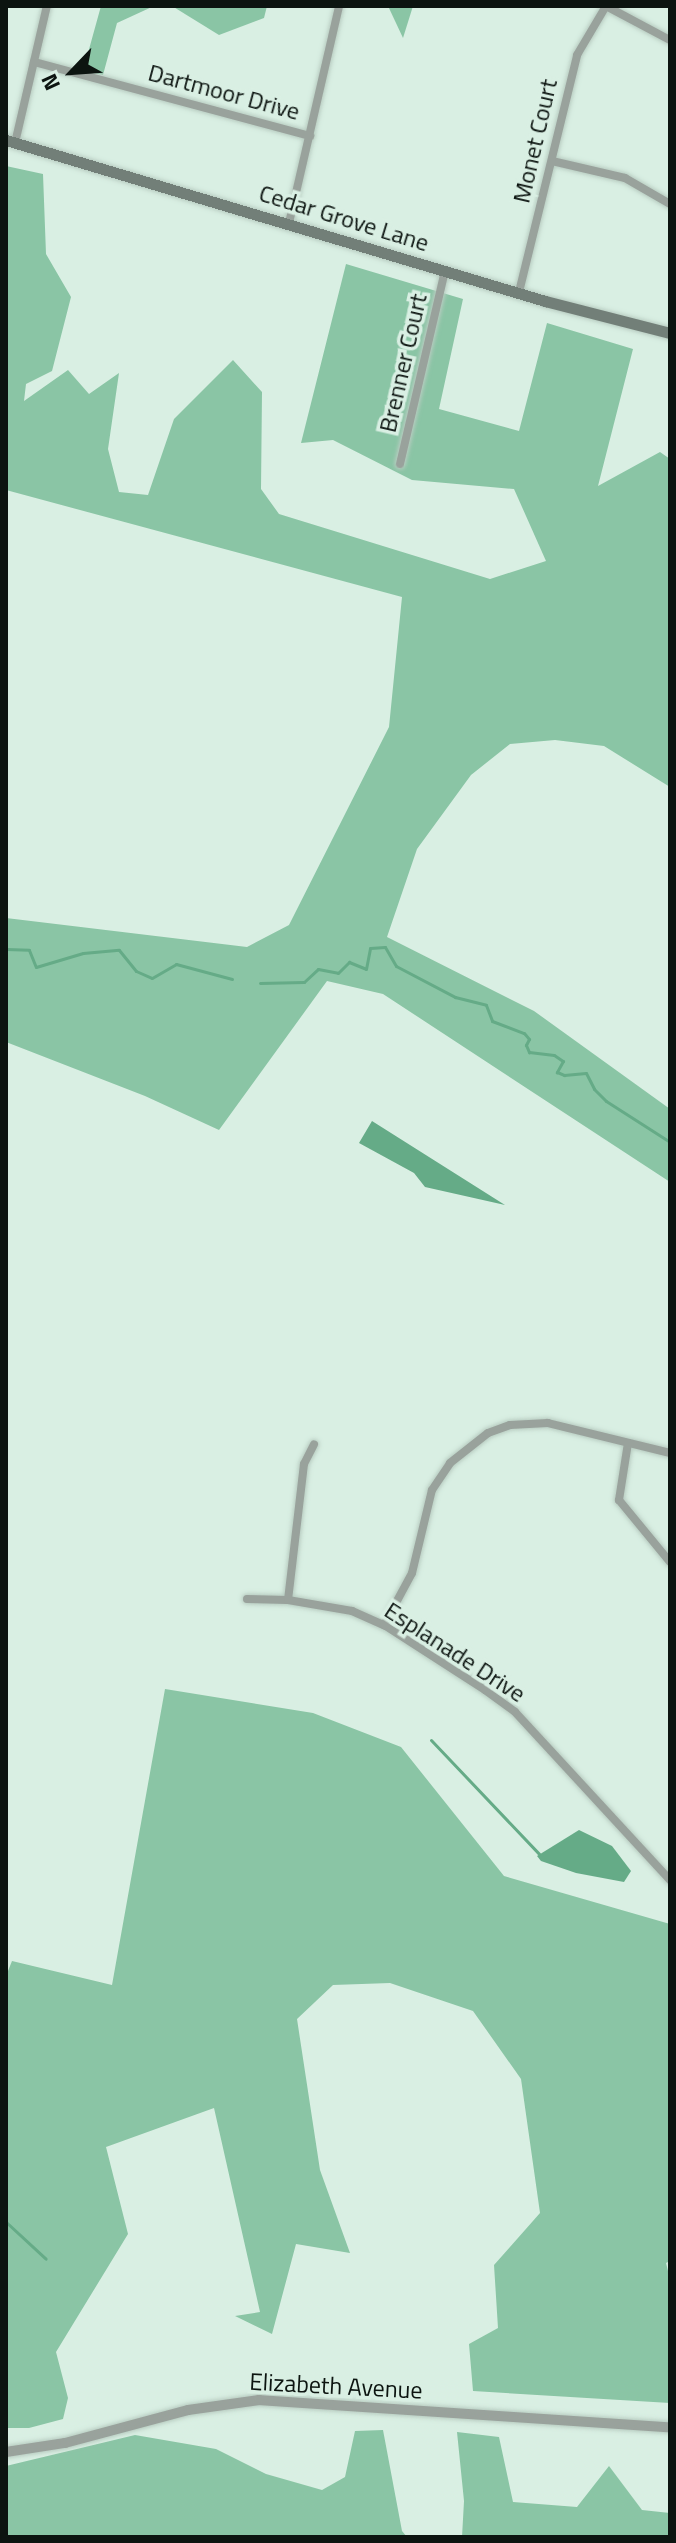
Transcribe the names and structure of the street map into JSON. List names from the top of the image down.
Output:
{
  "streets": {
    "main road": ["Cedar Grove Lane"],
    "street": [
      "Dartmoor Drive",
      "Monet Court",
      "Brenner Court",
      "Esplanade Drive",
      "Elizabeth Avenue"
    ]
  },
  "crossings": [
    ["Monet Court", "Cedar Grove Lane"],
    ["Cedar Grove Lane", "Brenner Court"]
  ],
  "north": "bottom left"
}
